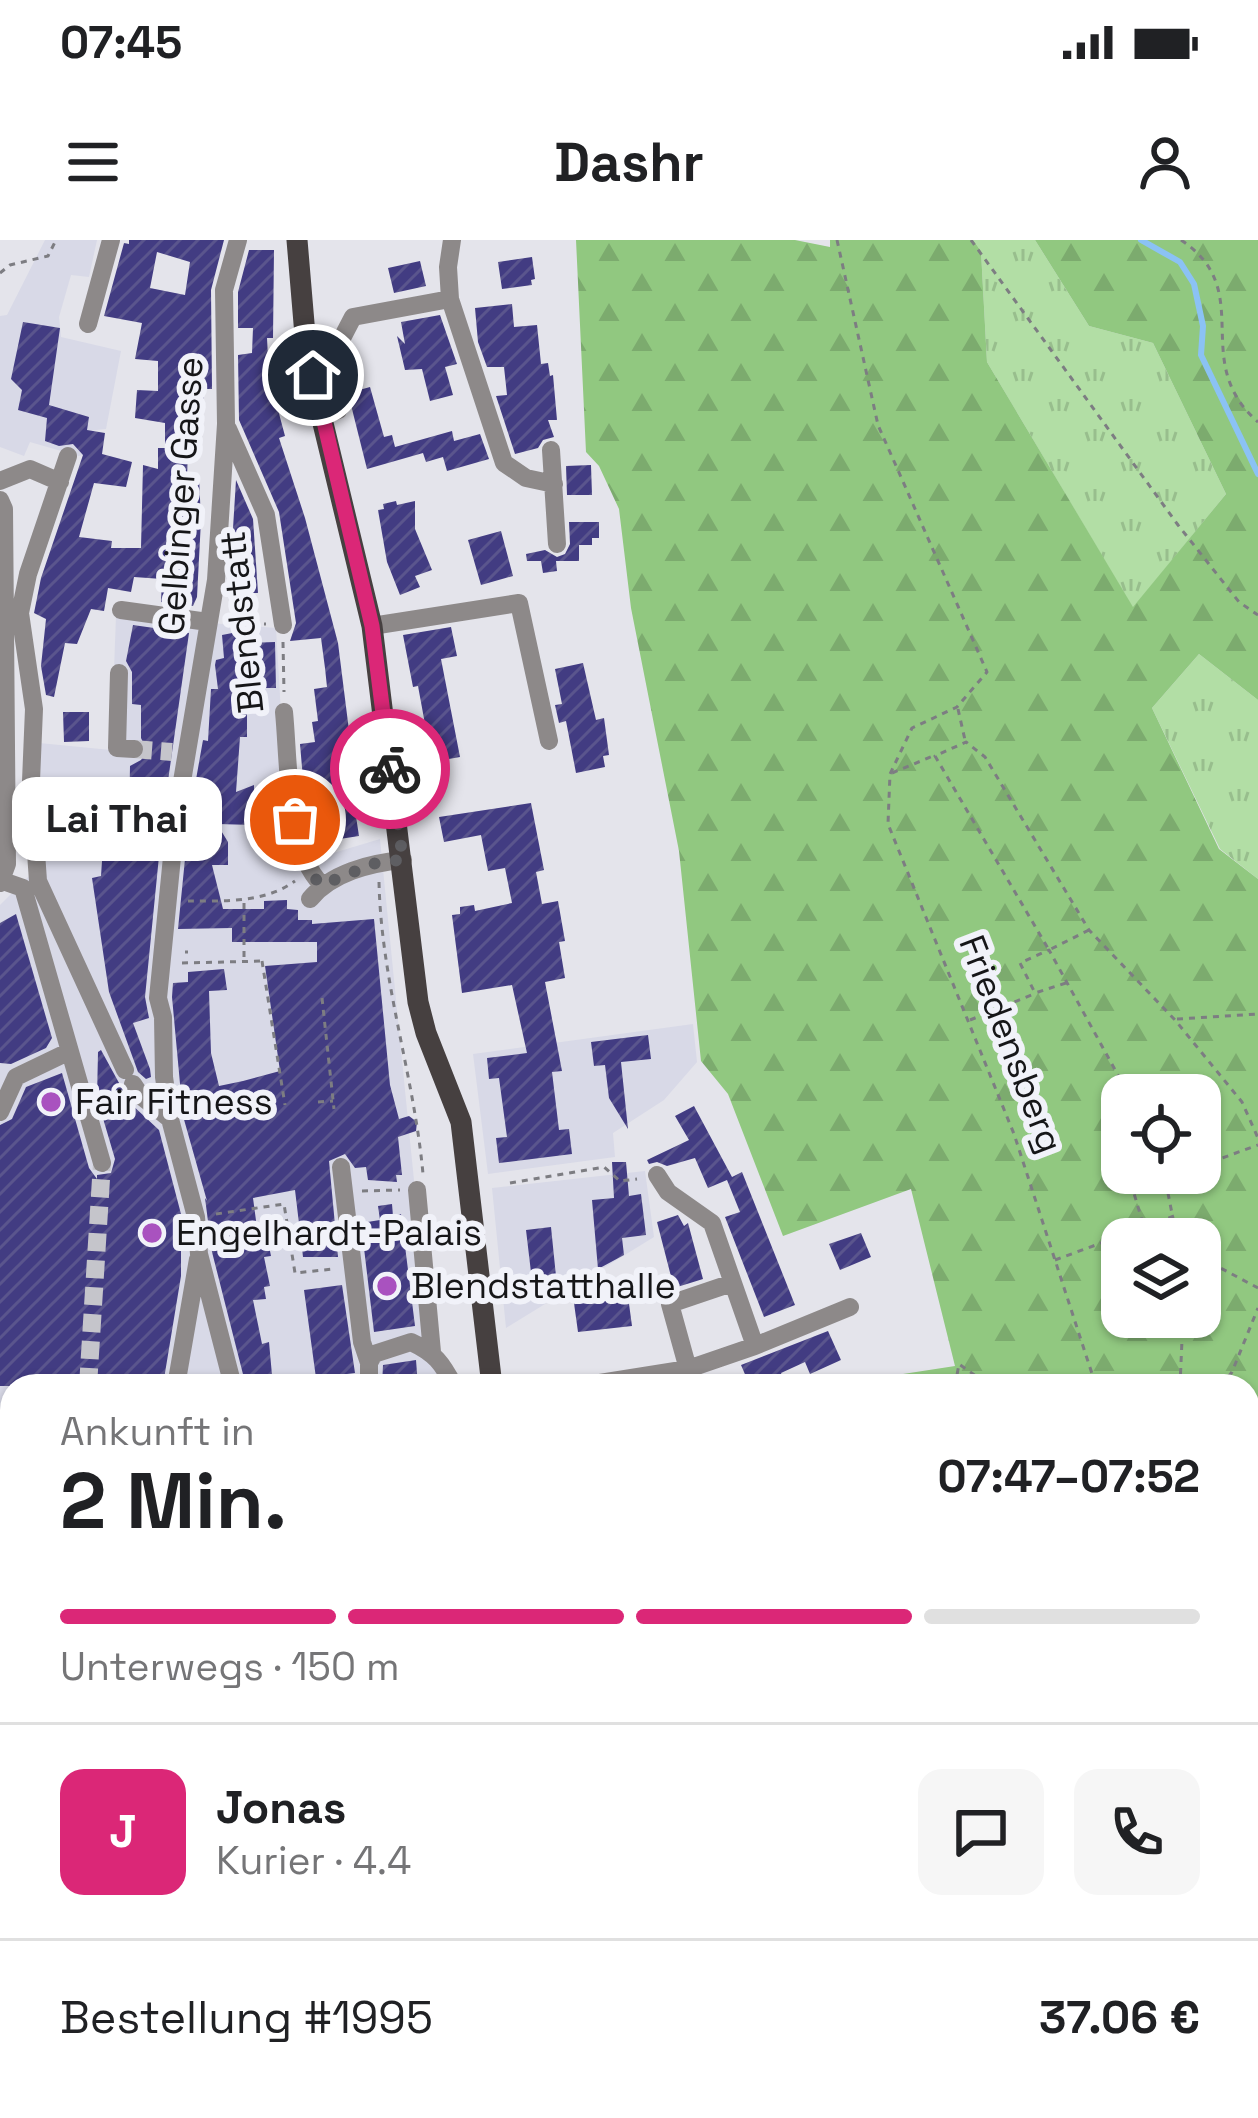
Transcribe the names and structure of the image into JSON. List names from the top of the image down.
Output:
{
  "streets": {
    "street": ["Gelbinger Gasse", "Blendstatt"],
    "path": ["Friedensberg"]
  },
  "crossings": [
    ["Gelbinger Gasse", "Blendstatt"]
  ],
  "places": [
    "Lai Thai",
    "Fair Fitness",
    "Engelhardt-Palais",
    "Blendstatthalle"
  ],
  "page": {
    "status": "07:45",
    "header": "Dashr",
    "bubble": "Lai Thai",
    "heading": ["2 Min.", "Ankunft in", "07:47–07:52"],
    "panel": [
      "Jonas",
      "Kurier · 4.4",
      "Bestellung #1995",
      "37.06 €"
    ],
    "bar": "Unterwegs · 150 m",
    "round": "J"
  }
}
